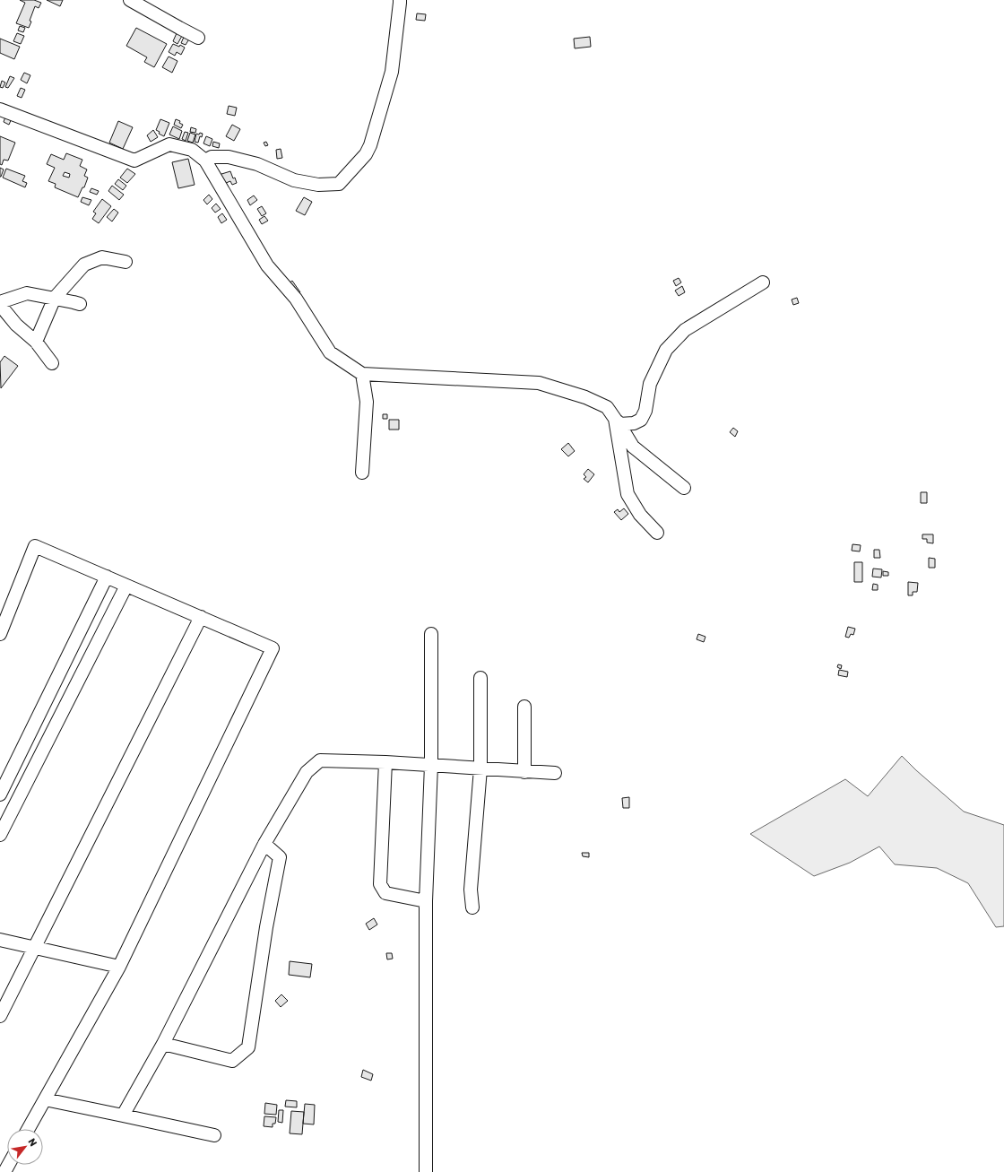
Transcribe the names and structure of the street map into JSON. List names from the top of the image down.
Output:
{
  "north": "top right"
}
